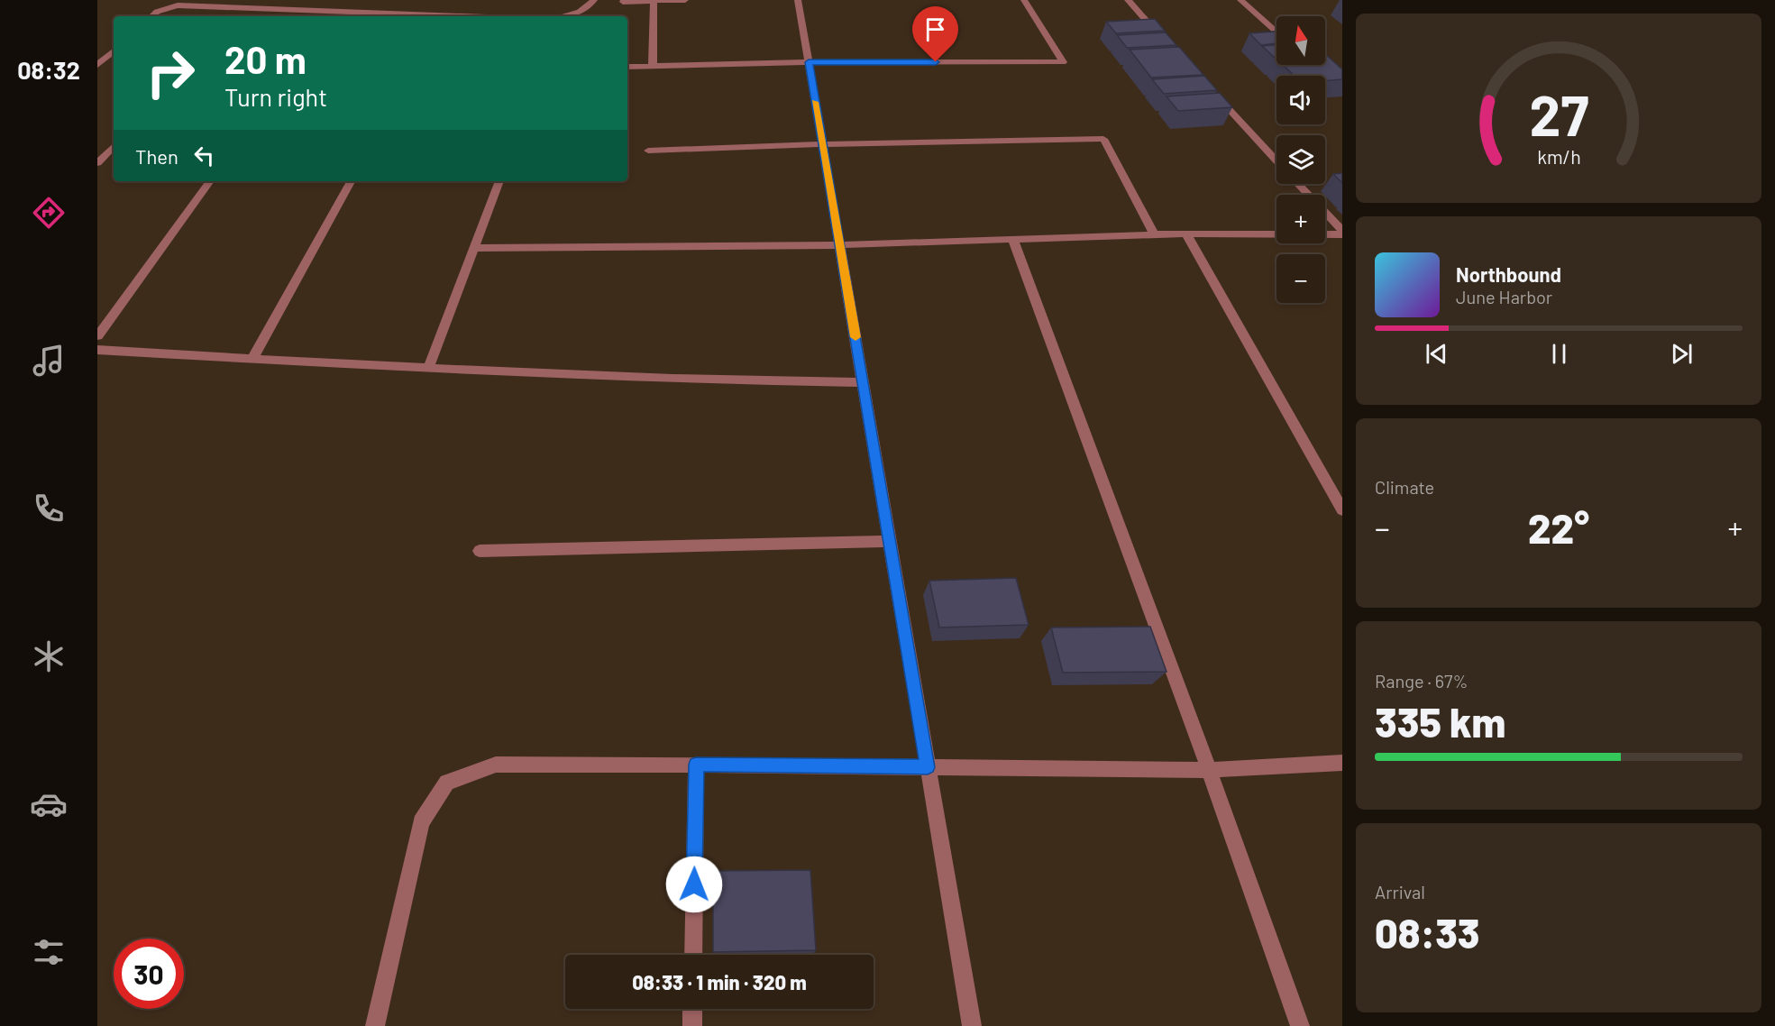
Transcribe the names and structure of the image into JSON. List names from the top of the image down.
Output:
{
  "north": "top",
  "page": {
    "tabs": "08:32",
    "map_buttons": ["+", "−"],
    "turn": ["20 m", "Turn right"],
    "then": "Then",
    "song": ["Northbound", "June Harbor"],
    "tile": [
      "Climate",
      ["Range · 67%", "335 km"],
      ["Arrival", "08:33"]
    ],
    "heat": ["−", "22°", "+"],
    "limit": "30",
    "trip": "08:33 · 1 min · 320 m",
    "gauge": ["27", "km/h"]
  }
}
